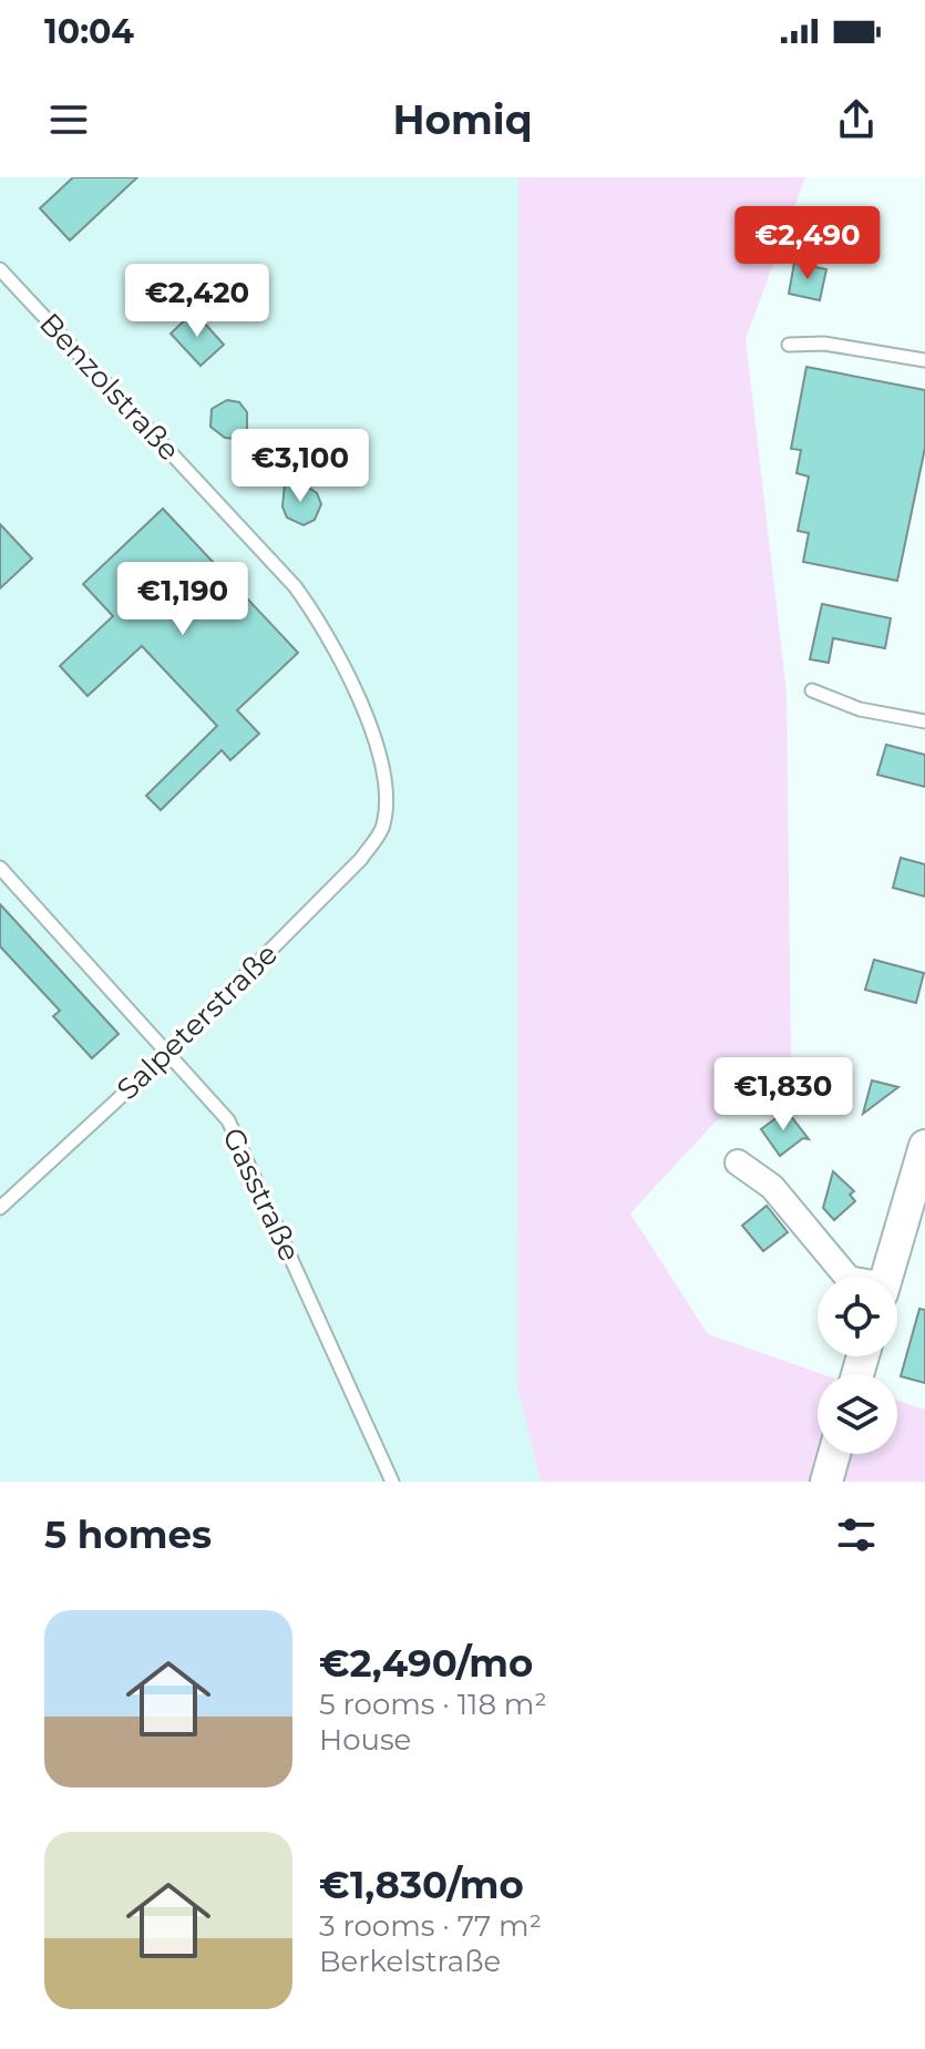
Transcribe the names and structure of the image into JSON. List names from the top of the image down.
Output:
{
  "streets": {
    "lane": ["Benzolstraße", "Salpeterstraße", "Gasstraße"]
  },
  "crossings": [
    ["Benzolstraße", "Salpeterstraße"],
    ["Salpeterstraße", "Gasstraße"]
  ],
  "page": {
    "status": "10:04",
    "header": "Homiq",
    "price": [
      "€2,490",
      "€2,420",
      "€3,100",
      "€1,190",
      "€1,830"
    ],
    "heading": "5 homes",
    "list": [
      {
        "name": "€2,490/mo",
        "note": "5 rooms · 118 m² · House"
      },
      {
        "name": "€1,830/mo",
        "note": "3 rooms · 77 m² · Berkelstraße"
      }
    ]
  }
}
